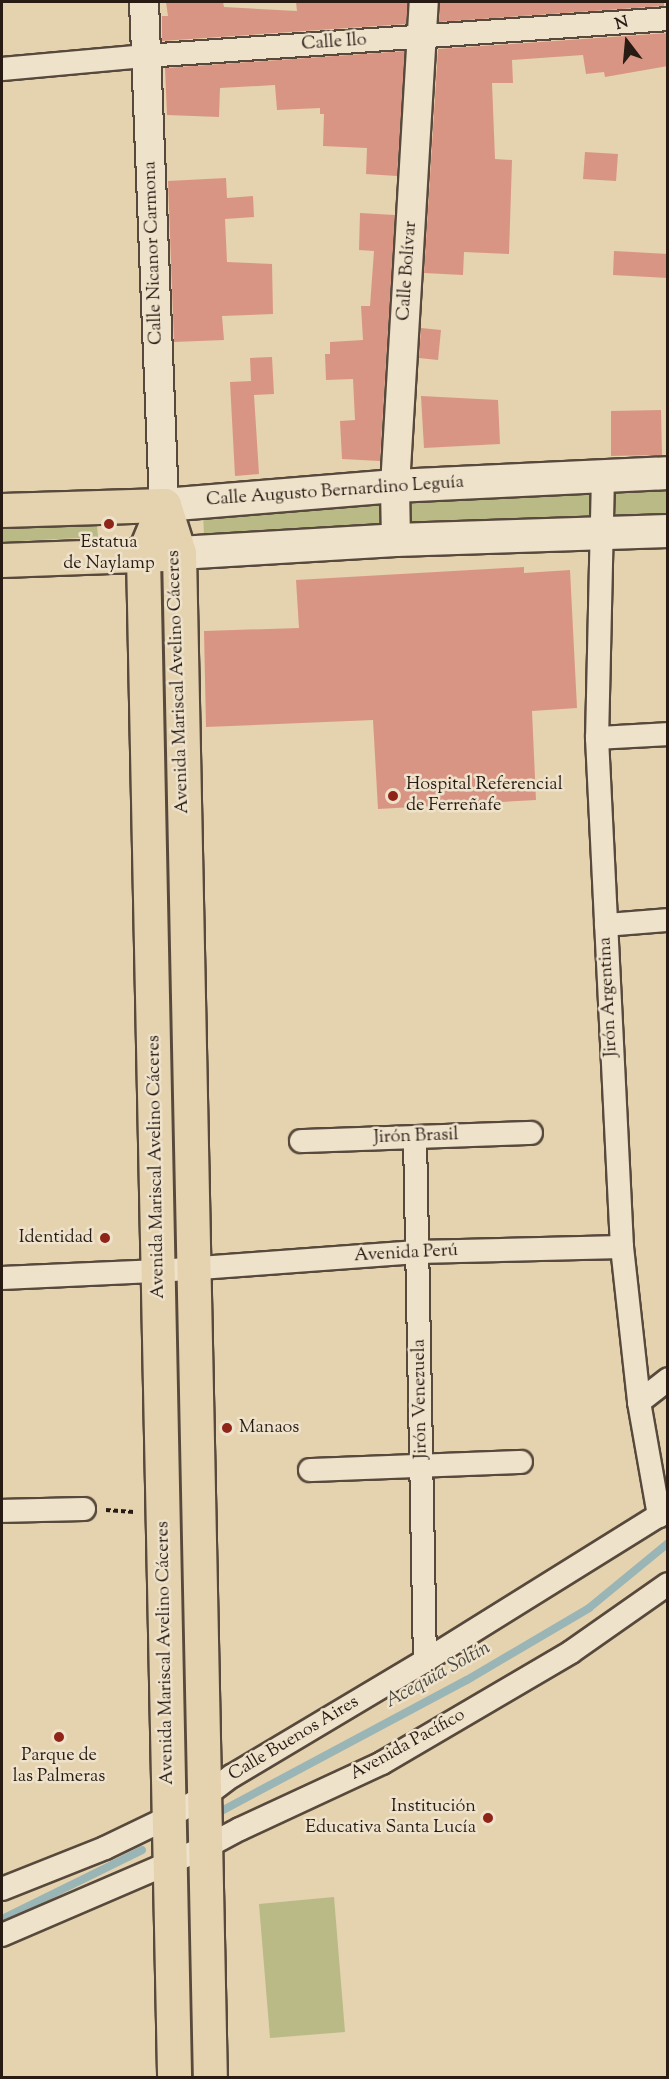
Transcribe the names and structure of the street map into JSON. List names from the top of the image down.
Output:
{
  "streets": {
    "main road": ["Calle Augusto Bernardino Leguía", "Avenida Mariscal Avelino Cáceres"],
    "street": [
      "Calle Ilo",
      "Calle Nicanor Carmona",
      "Calle Bolívar",
      "Jirón Argentina",
      "Jirón Brasil",
      "Avenida Perú",
      "Jirón Venezuela",
      "Calle Buenos Aires",
      "Avenida Pacífico"
    ]
  },
  "crossings": [
    ["Calle Ilo", "Calle Nicanor Carmona"],
    ["Calle Ilo", "Calle Bolívar"],
    ["Calle Nicanor Carmona", "Calle Augusto Bernardino Leguía"],
    ["Calle Nicanor Carmona", "Avenida Mariscal Avelino Cáceres"],
    ["Calle Bolívar", "Calle Augusto Bernardino Leguía"],
    ["Calle Augusto Bernardino Leguía", "Avenida Mariscal Avelino Cáceres"],
    ["Calle Augusto Bernardino Leguía", "Jirón Argentina"],
    ["Avenida Mariscal Avelino Cáceres", "Avenida Perú"],
    ["Avenida Mariscal Avelino Cáceres", "Calle Buenos Aires"],
    ["Avenida Mariscal Avelino Cáceres", "Avenida Pacífico"],
    ["Jirón Argentina", "Avenida Perú"],
    ["Jirón Argentina", "Calle Buenos Aires"],
    ["Jirón Brasil", "Jirón Venezuela"],
    ["Avenida Perú", "Jirón Venezuela"],
    ["Jirón Venezuela", "Calle Buenos Aires"]
  ],
  "water": ["Acequia Soltín"],
  "places": [
    "Estatua de Naylamp",
    "Hospital Referencial de Ferreñafe",
    "Identidad",
    "Manaos",
    "Parque de las Palmeras",
    "Institución Educativa Santa Lucía"
  ],
  "north": "top"
}
